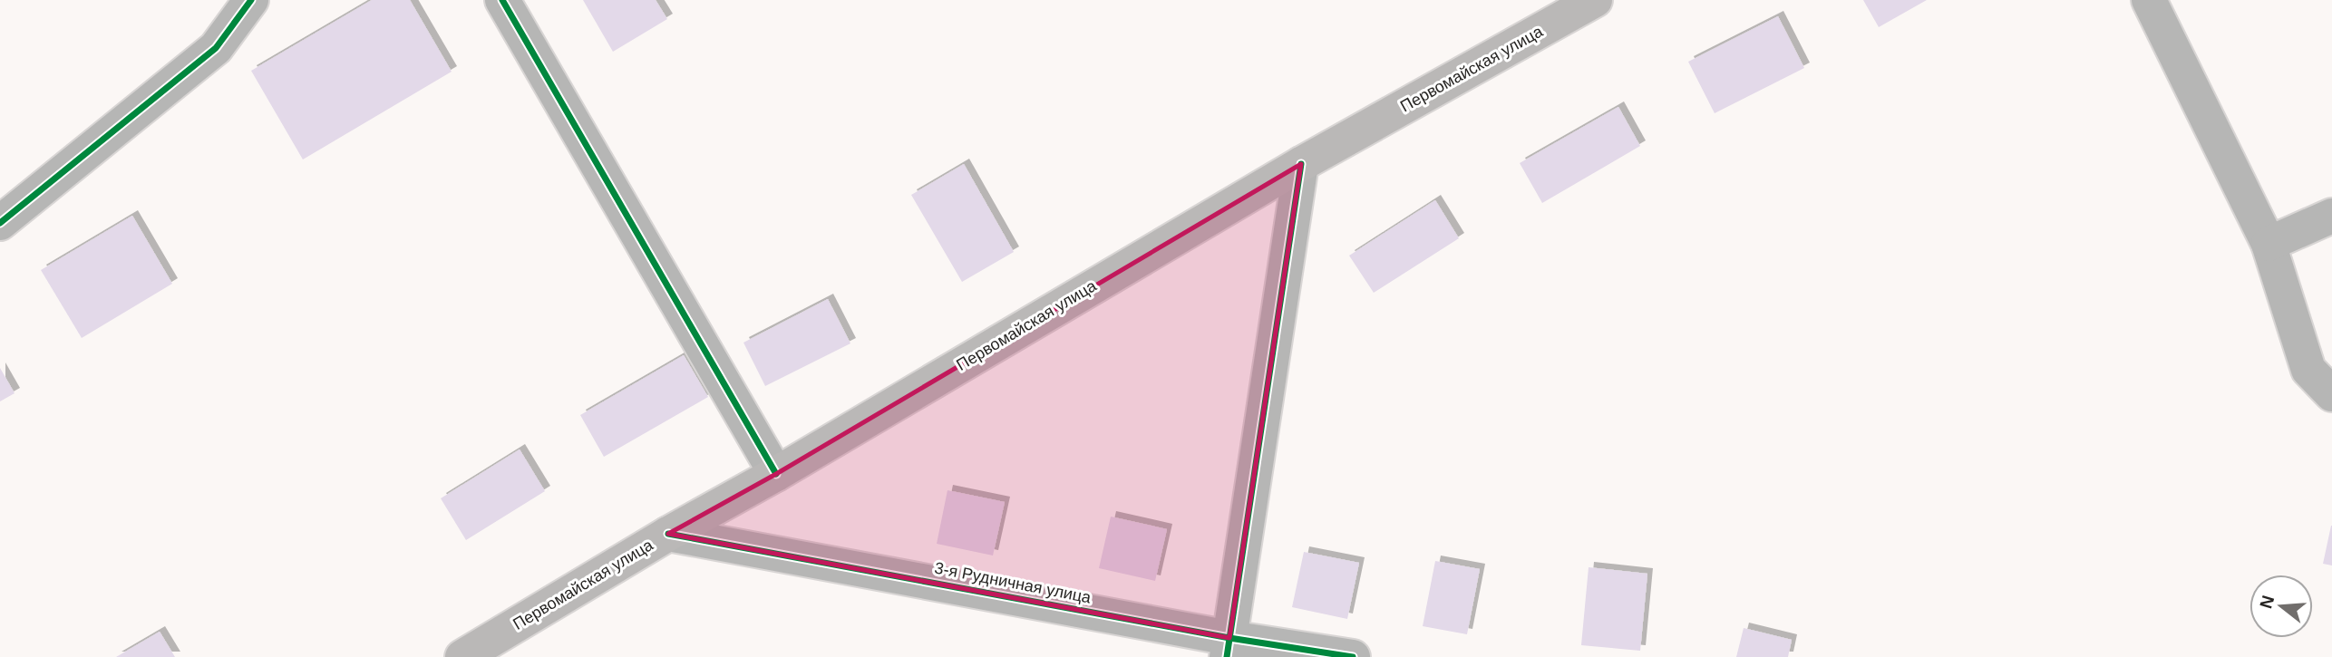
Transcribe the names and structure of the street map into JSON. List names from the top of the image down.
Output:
{
  "streets": {
    "main road": ["Первомайская улица"],
    "street": ["3-я Рудничная улица"]
  },
  "crossings": [
    ["Первомайская улица", "3-я Рудничная улица"]
  ],
  "north": "left"
}
